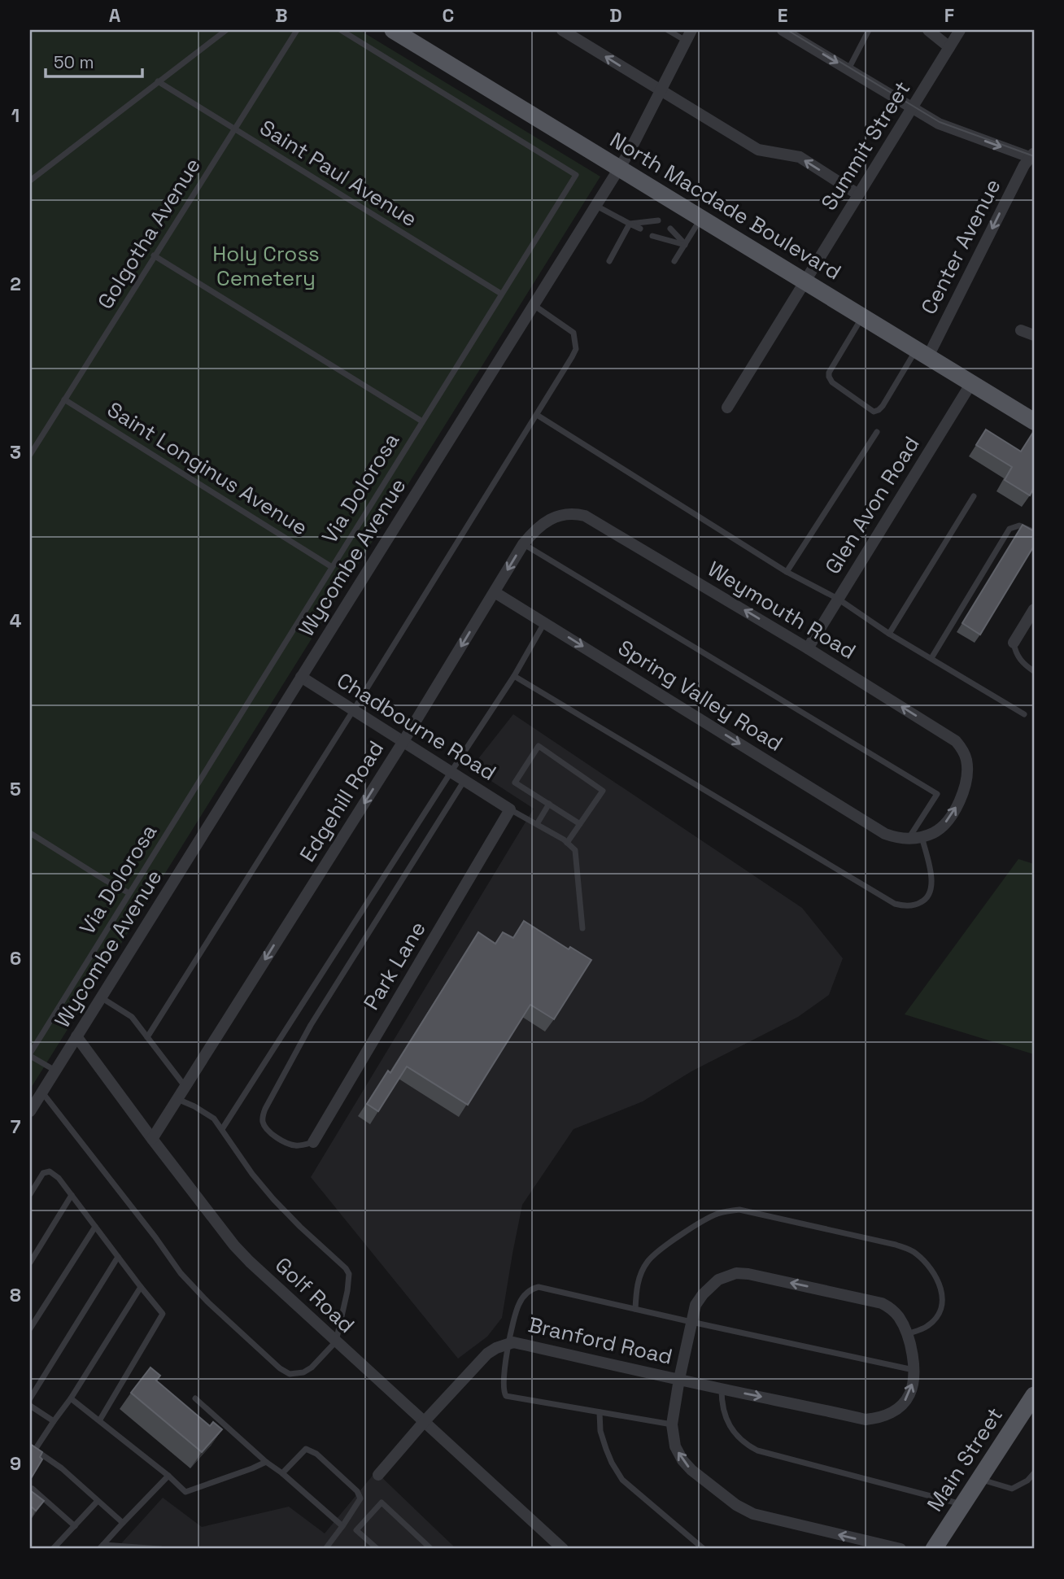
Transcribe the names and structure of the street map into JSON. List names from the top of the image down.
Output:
{
  "streets": {
    "main road": ["North Macdade Boulevard", "Main Street"],
    "street": [
      "Summit Street",
      "Center Avenue",
      "Glen Avon Road",
      "Wycombe Avenue",
      "Weymouth Road",
      "Spring Valley Road",
      "Chadbourne Road",
      "Edgehill Road",
      "Park Lane",
      "Golf Road",
      "Branford Road"
    ],
    "lane": [
      "Saint Paul Avenue",
      "Golgotha Avenue",
      "Saint Longinus Avenue",
      "Via Dolorosa"
    ]
  },
  "crossings": [
    ["Summit Street", "North Macdade Boulevard"],
    ["Saint Paul Avenue", "Golgotha Avenue"],
    ["Saint Paul Avenue", "Via Dolorosa"],
    ["North Macdade Boulevard", "Center Avenue"],
    ["North Macdade Boulevard", "Glen Avon Road"],
    ["North Macdade Boulevard", "Wycombe Avenue"],
    ["Golgotha Avenue", "Saint Longinus Avenue"],
    ["Saint Longinus Avenue", "Via Dolorosa"],
    ["Glen Avon Road", "Weymouth Road"],
    ["Wycombe Avenue", "Chadbourne Road"],
    ["Wycombe Avenue", "Golf Road"],
    ["Weymouth Road", "Edgehill Road"],
    ["Spring Valley Road", "Edgehill Road"],
    ["Chadbourne Road", "Edgehill Road"],
    ["Chadbourne Road", "Park Lane"],
    ["Edgehill Road", "Golf Road"],
    ["Golf Road", "Branford Road"]
  ],
  "one_way": [
    "Center Avenue",
    "Weymouth Road",
    "Spring Valley Road",
    "Edgehill Road"
  ],
  "parks": ["Holy Cross Cemetery"],
  "scale_bar": "50 m",
  "grid": {
    "columns": [
      "A",
      "B",
      "C",
      "D",
      "E",
      "F"
    ],
    "rows": [
      "1",
      "2",
      "3",
      "4",
      "5",
      "6",
      "7",
      "8",
      "9"
    ]
  }
}
